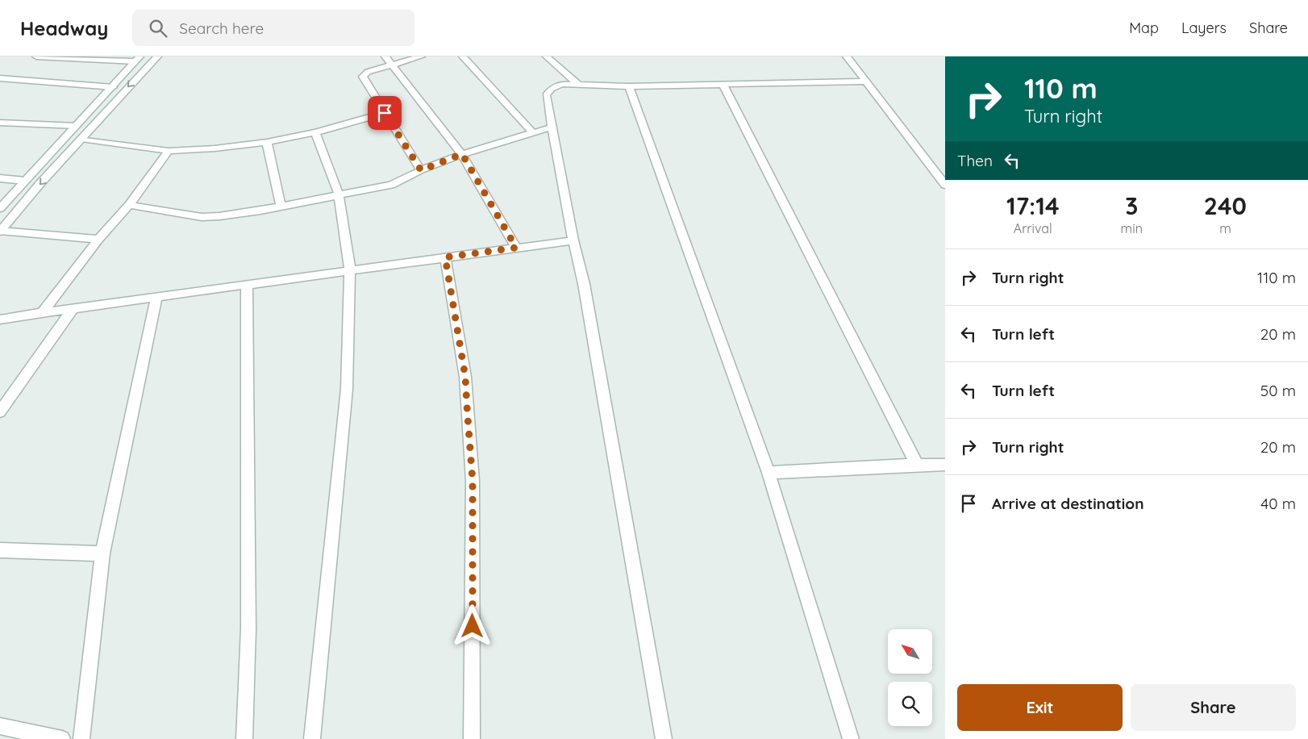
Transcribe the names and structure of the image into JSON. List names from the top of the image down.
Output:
{
  "north": "top left",
  "page": {
    "header": "Headway",
    "search": "Search here",
    "nav": ["Map", "Layers", "Share"],
    "turn": ["110 m", "Turn right"],
    "then": "Then",
    "eta": [
      "17:14",
      "Arrival",
      "3",
      "min",
      "240",
      "m"
    ],
    "list": [
      {
        "name": "Turn right",
        "value": "110 m"
      },
      {
        "name": "Turn left",
        "value": "20 m"
      },
      {
        "name": "Turn left",
        "value": "50 m"
      },
      {
        "name": "Turn right",
        "value": "20 m"
      },
      {
        "name": "Arrive at destination",
        "value": "40 m"
      }
    ],
    "buttons": ["Exit", "Share"]
  }
}
